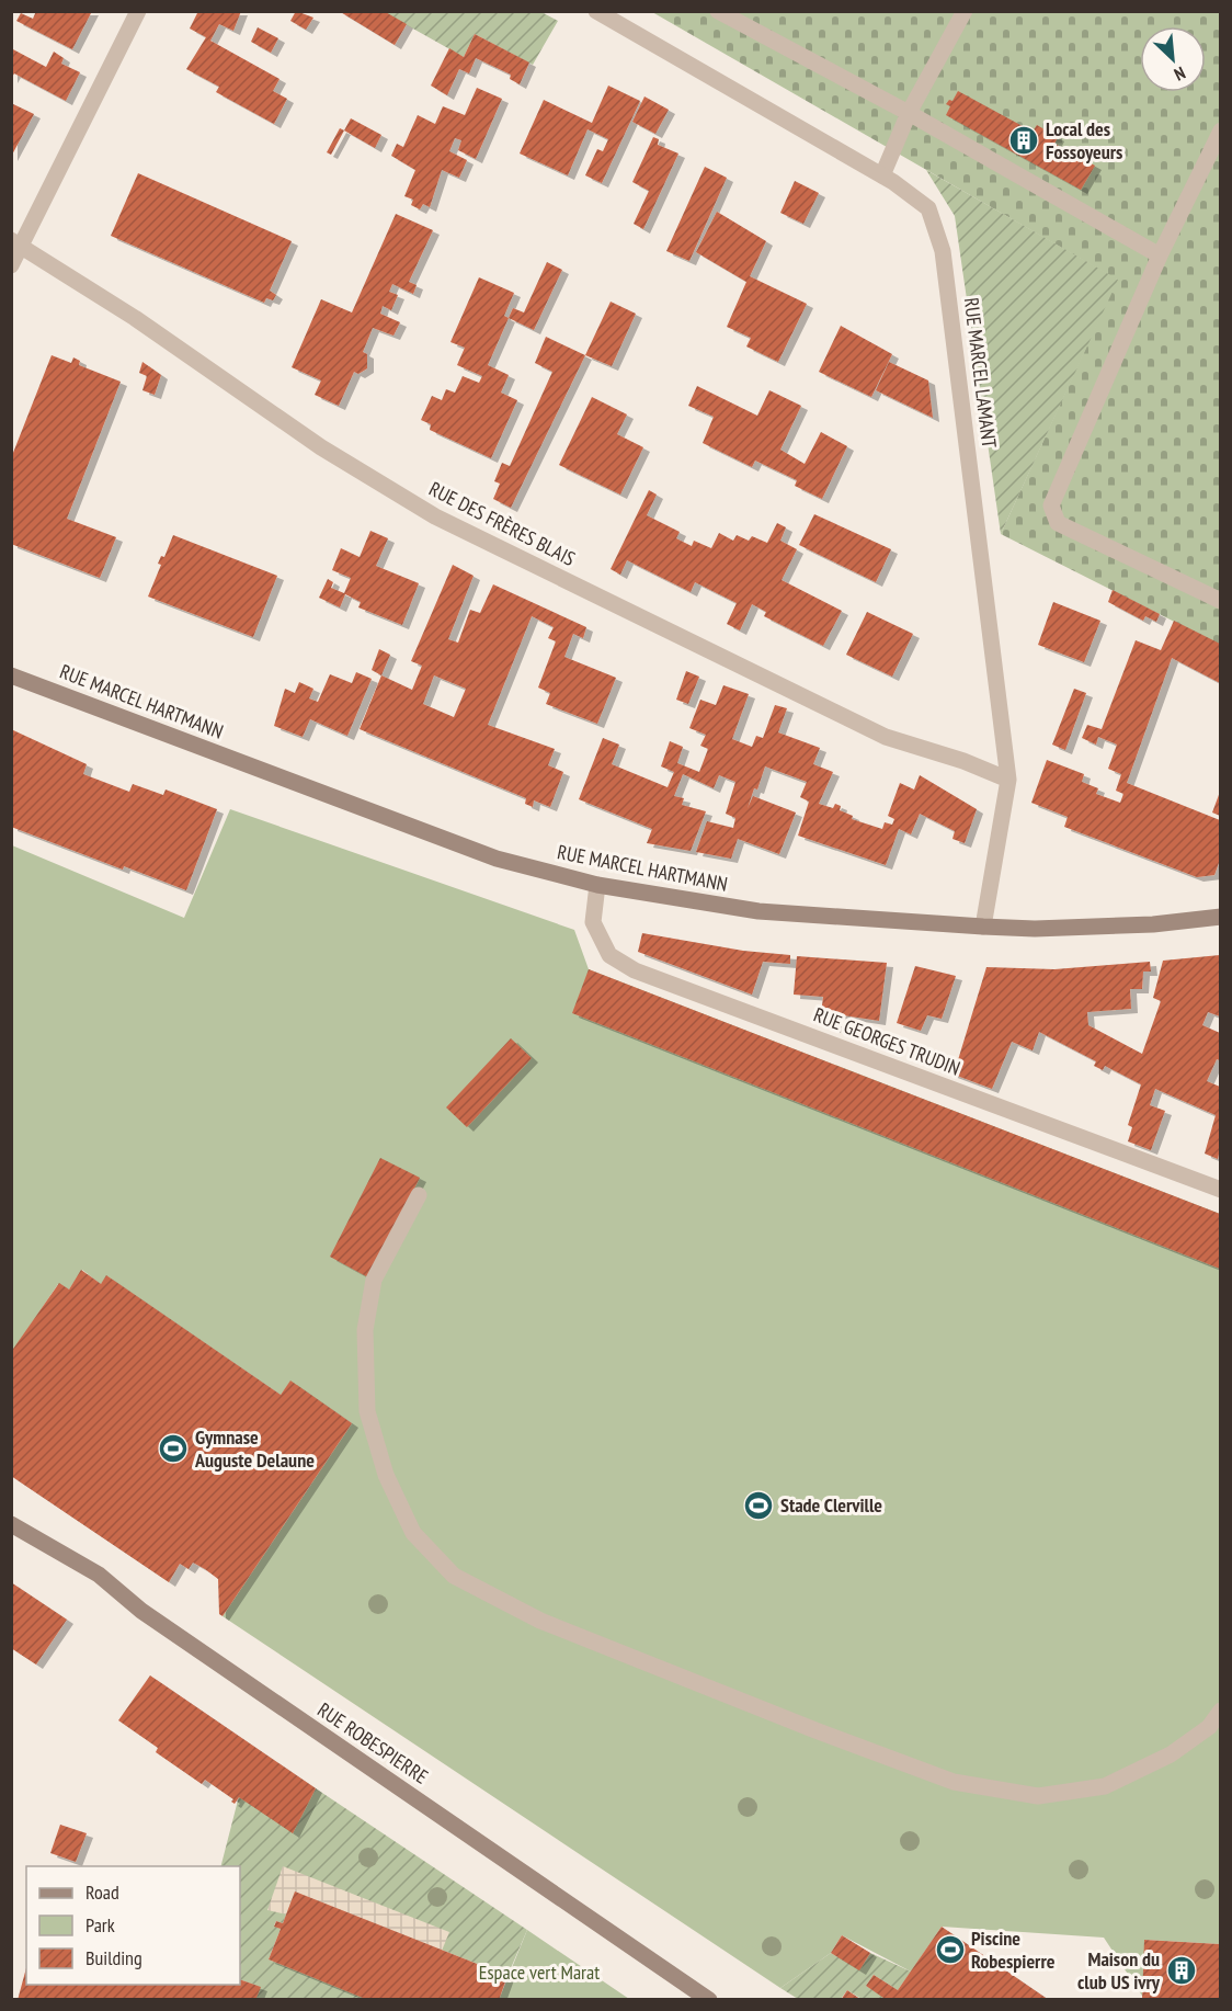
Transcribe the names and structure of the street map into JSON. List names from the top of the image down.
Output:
{
  "streets": {
    "main road": ["RUE MARCEL HARTMANN", "RUE ROBESPIERRE"],
    "street": ["RUE MARCEL LAMANT", "RUE DES FRÈRES BLAIS", "RUE GEORGES TRUDIN"]
  },
  "crossings": [
    ["RUE MARCEL LAMANT", "RUE DES FRÈRES BLAIS"],
    ["RUE MARCEL LAMANT", "RUE MARCEL HARTMANN"],
    ["RUE MARCEL HARTMANN", "RUE GEORGES TRUDIN"]
  ],
  "parks": ["Espace vert Marat"],
  "places": {
    "building": ["Local des Fossoyeurs", "Maison du club US ivry"],
    "sports": ["Gymnase Auguste Delaune", "Stade Clerville", "Piscine Robespierre"]
  },
  "legend": ["Road", "Park", "Building"],
  "north": "bottom right"
}
